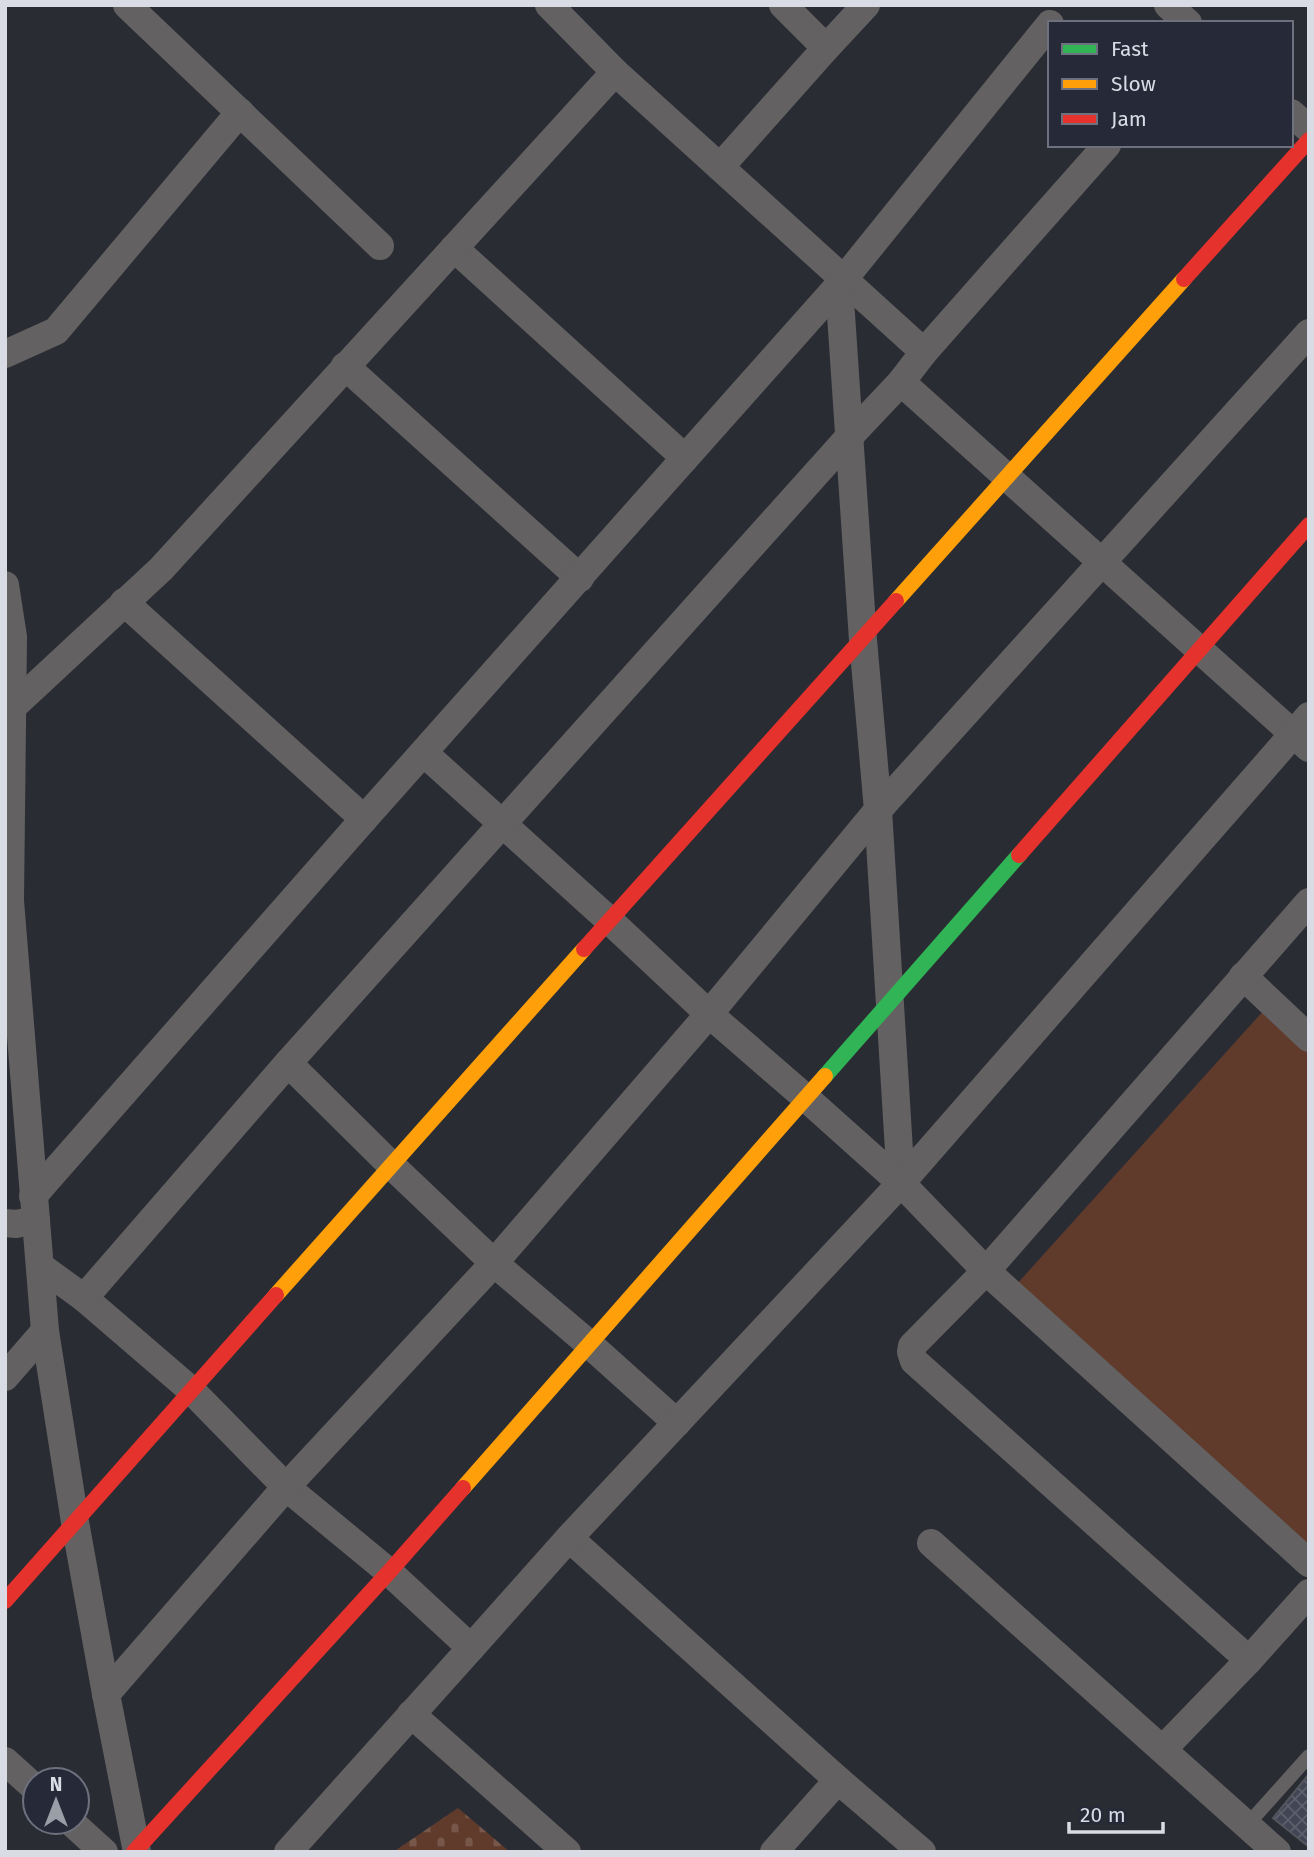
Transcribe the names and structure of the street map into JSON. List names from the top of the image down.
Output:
{
  "legend": ["Fast", "Slow", "Jam"],
  "scale_bar": "20 m",
  "north": "top"
}
